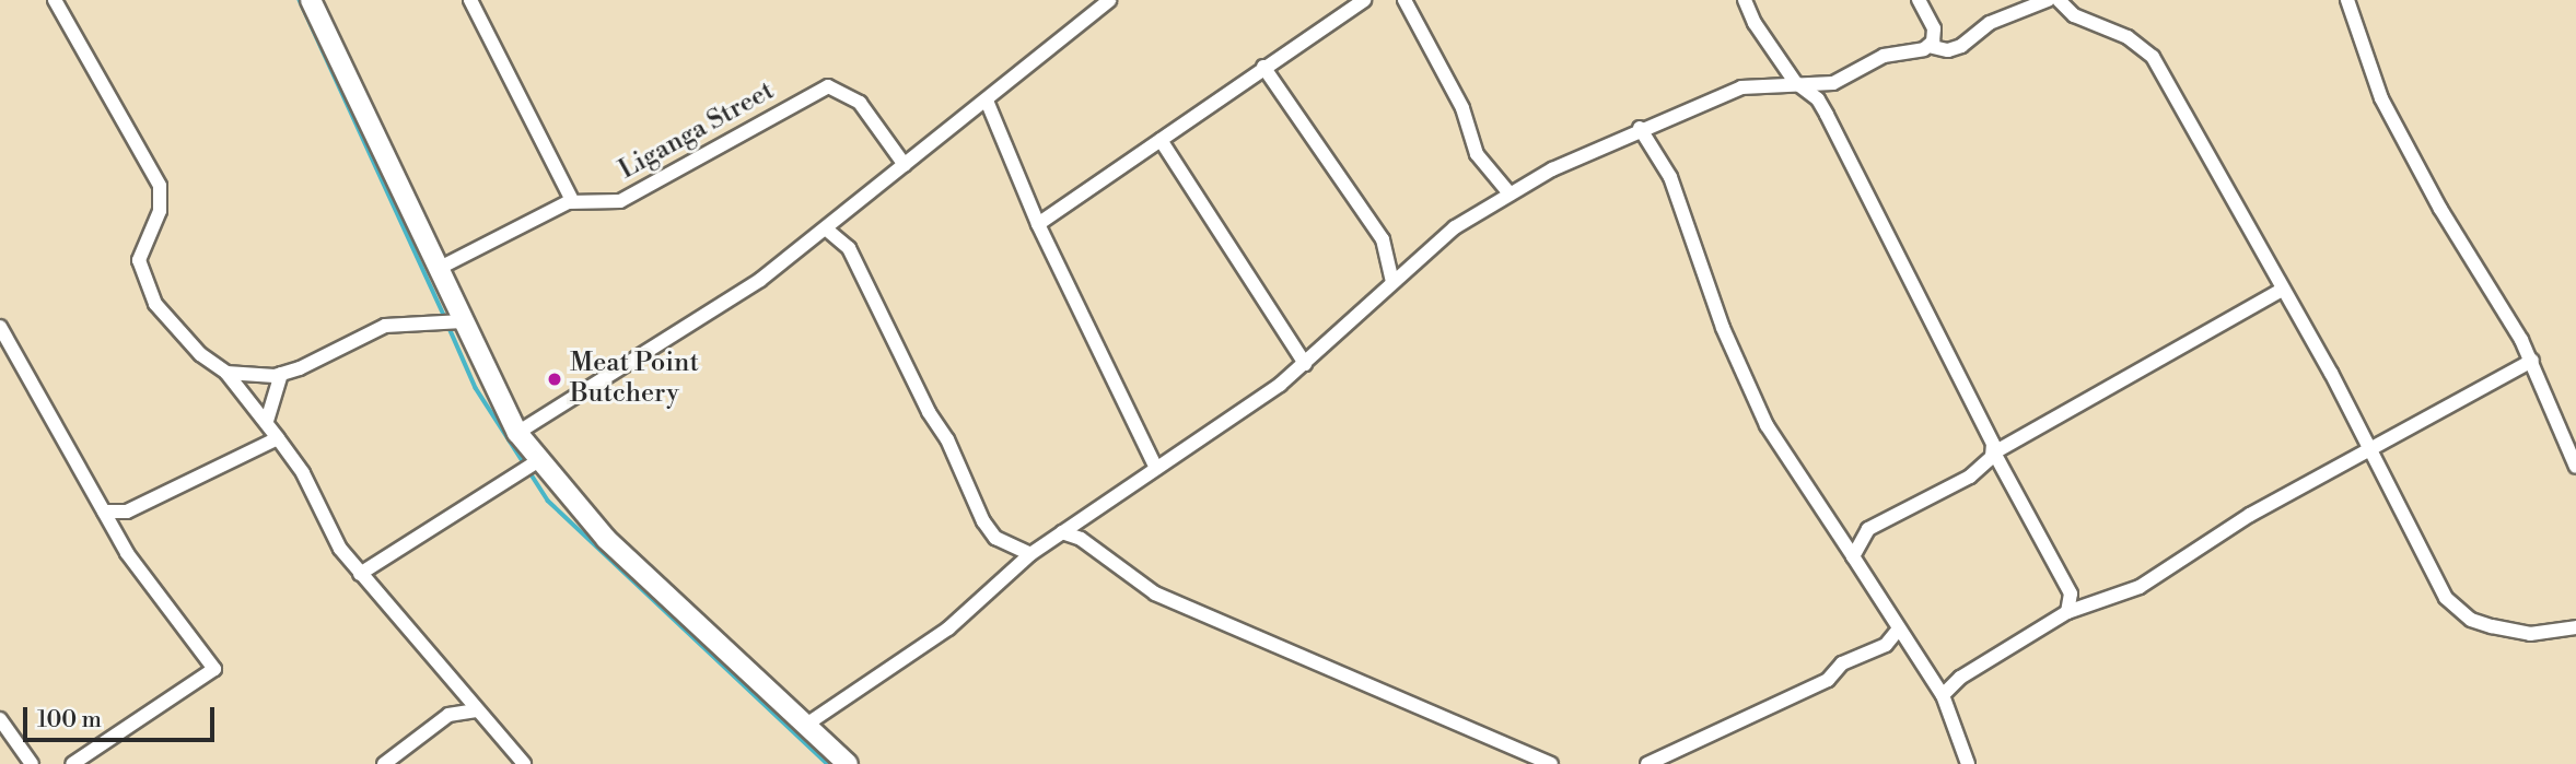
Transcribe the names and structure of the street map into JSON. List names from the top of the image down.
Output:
{
  "streets": {
    "street": ["Liganga Street"]
  },
  "places": ["Meat Point Butchery"],
  "scale_bar": "100 m"
}
